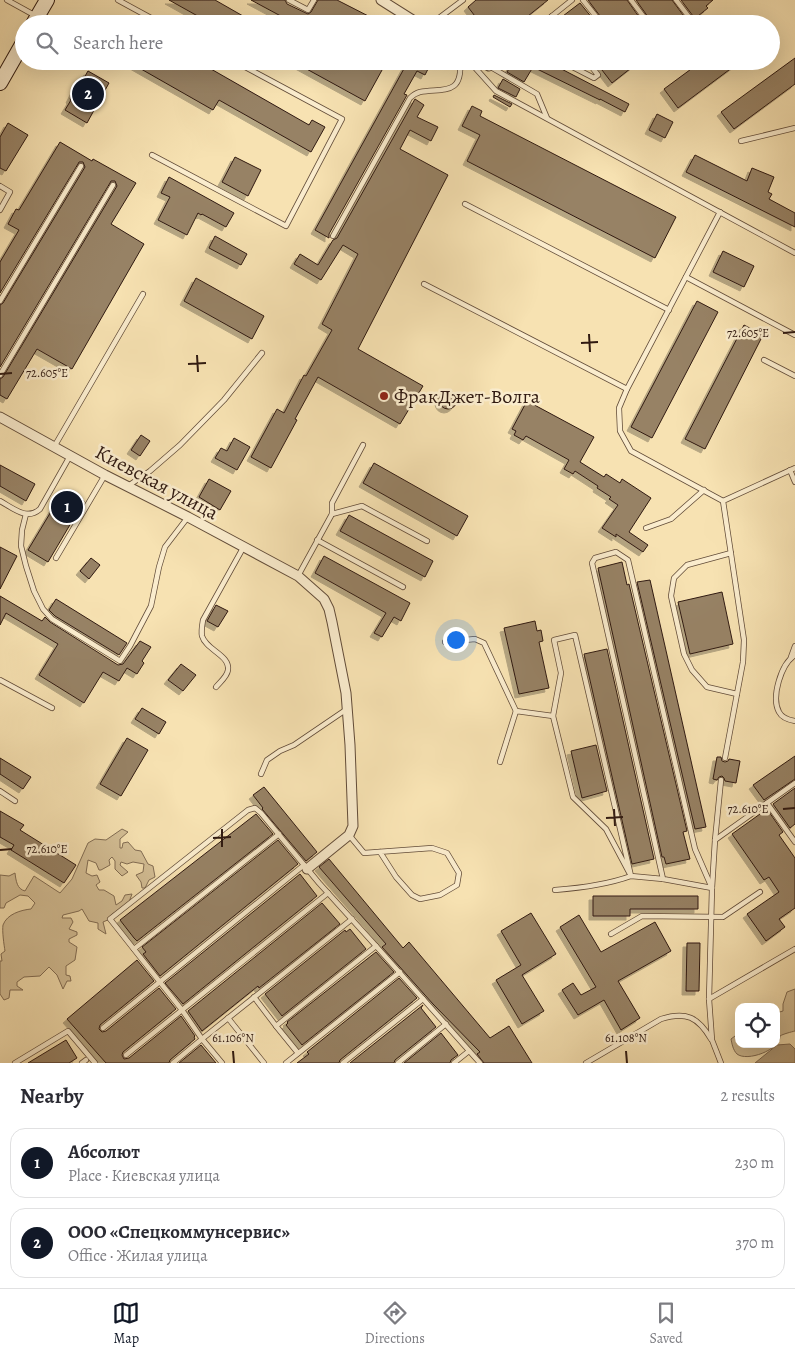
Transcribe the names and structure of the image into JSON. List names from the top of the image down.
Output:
{
  "streets": {
    "street": ["Киевская улица"]
  },
  "places": ["ФракДжет-Волга"],
  "page": {
    "search": "Search here",
    "pins": ["2", "1"],
    "heading": ["Nearby", "2 results"],
    "list": [
      {
        "mark": "1",
        "name": "Абсолют",
        "note": "Place · Киевская улица",
        "value": "230 m"
      },
      {
        "mark": "2",
        "name": "ООО «Спецкоммунсервис»",
        "note": "Office · Жилая улица",
        "value": "370 m"
      }
    ],
    "nav": ["Map", "Directions", "Saved"]
  },
  "coordinates": [
    "72.605°E",
    "72.610°E",
    "61.106°N",
    "61.108°N"
  ]
}
